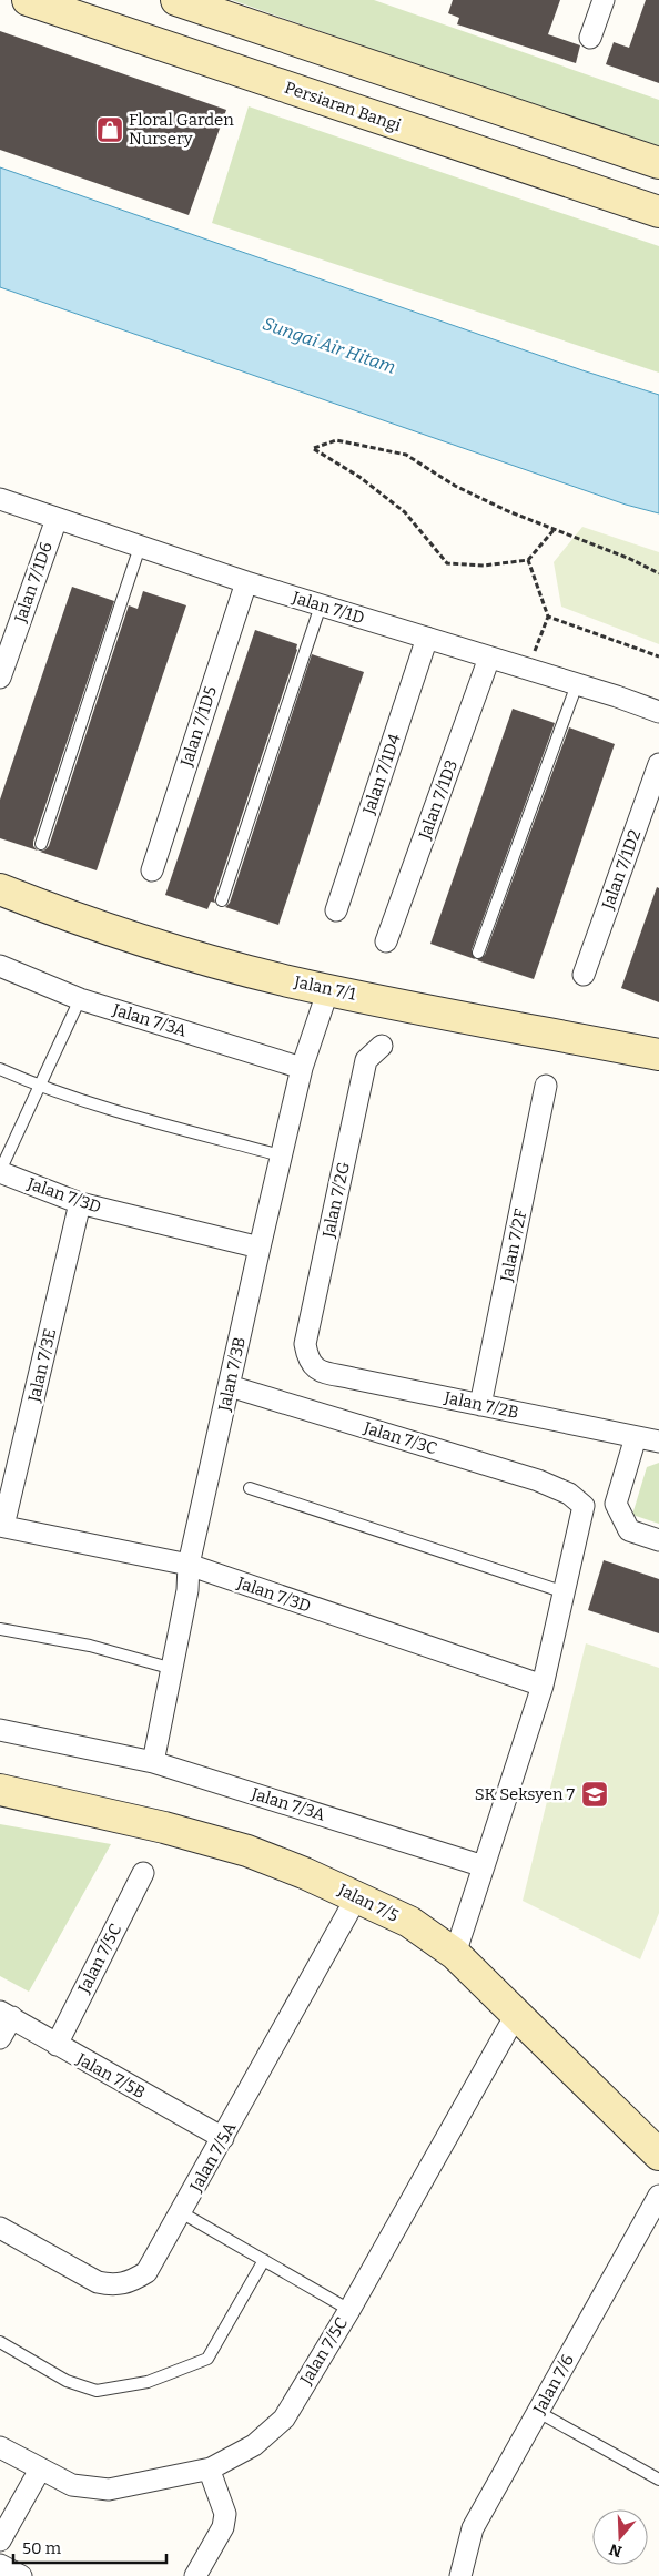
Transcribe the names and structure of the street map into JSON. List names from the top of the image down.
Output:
{
  "streets": {
    "street": [
      "Persiaran Bangi",
      "Jalan 7/1D6",
      "Jalan 7/1D",
      "Jalan 7/1D5",
      "Jalan 7/1D4",
      "Jalan 7/1D3",
      "Jalan 7/1D2",
      "Jalan 7/1",
      "Jalan 7/3A",
      "Jalan 7/3D",
      "Jalan 7/2G",
      "Jalan 7/2F",
      "Jalan 7/3E",
      "Jalan 7/3B",
      "Jalan 7/2B",
      "Jalan 7/3C",
      "Jalan 7/5",
      "Jalan 7/5C",
      "Jalan 7/5B",
      "Jalan 7/5A",
      "Jalan 7/6"
    ]
  },
  "crossings": [
    ["Jalan 7/1D6", "Jalan 7/1D"],
    ["Jalan 7/1D", "Jalan 7/1D5"],
    ["Jalan 7/1D", "Jalan 7/1D4"],
    ["Jalan 7/1D", "Jalan 7/1D3"],
    ["Jalan 7/1", "Jalan 7/3B"],
    ["Jalan 7/3A", "Jalan 7/3B"],
    ["Jalan 7/3D", "Jalan 7/3E"],
    ["Jalan 7/3D", "Jalan 7/3B"],
    ["Jalan 7/2G", "Jalan 7/2B"],
    ["Jalan 7/2F", "Jalan 7/2B"],
    ["Jalan 7/3B", "Jalan 7/3C"],
    ["Jalan 7/5", "Jalan 7/5C"],
    ["Jalan 7/5", "Jalan 7/5A"],
    ["Jalan 7/5C", "Jalan 7/5B"],
    ["Jalan 7/5B", "Jalan 7/5A"]
  ],
  "water": ["Sungai Air Hitam"],
  "places": {
    "shop": ["Floral Garden Nursery"],
    "school or university": ["SK Seksyen 7"]
  },
  "scale_bar": "50 m",
  "north": "bottom"
}
